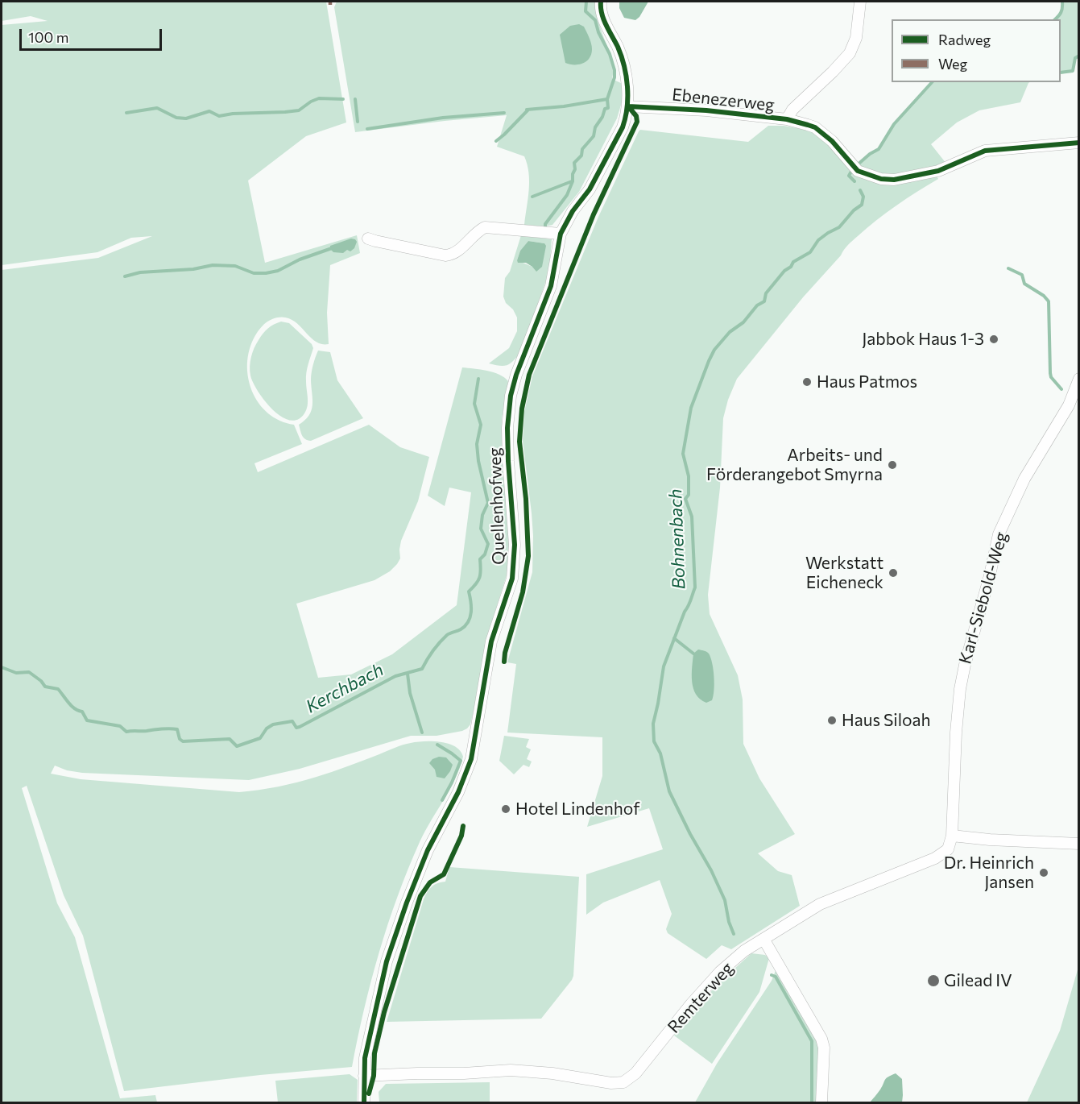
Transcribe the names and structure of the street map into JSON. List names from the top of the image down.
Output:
{
  "streets": {
    "street": [
      "Ebenezerweg",
      "Quellenhofweg",
      "Karl-Siebold-Weg",
      "Remterweg"
    ]
  },
  "crossings": [
    ["Ebenezerweg", "Quellenhofweg"],
    ["Quellenhofweg", "Remterweg"],
    ["Karl-Siebold-Weg", "Remterweg"]
  ],
  "water": ["Bohnenbach", "Kerchbach"],
  "places": [
    "Jabbok Haus 1-3",
    "Haus Patmos",
    "Arbeits- und Förderangebot Smyrna",
    "Werkstatt Eicheneck",
    "Haus Siloah",
    "Hotel Lindenhof",
    "Dr. Heinrich Jansen",
    "Gilead IV"
  ],
  "legend": ["Radweg", "Weg"],
  "scale_bar": "100 m"
}
